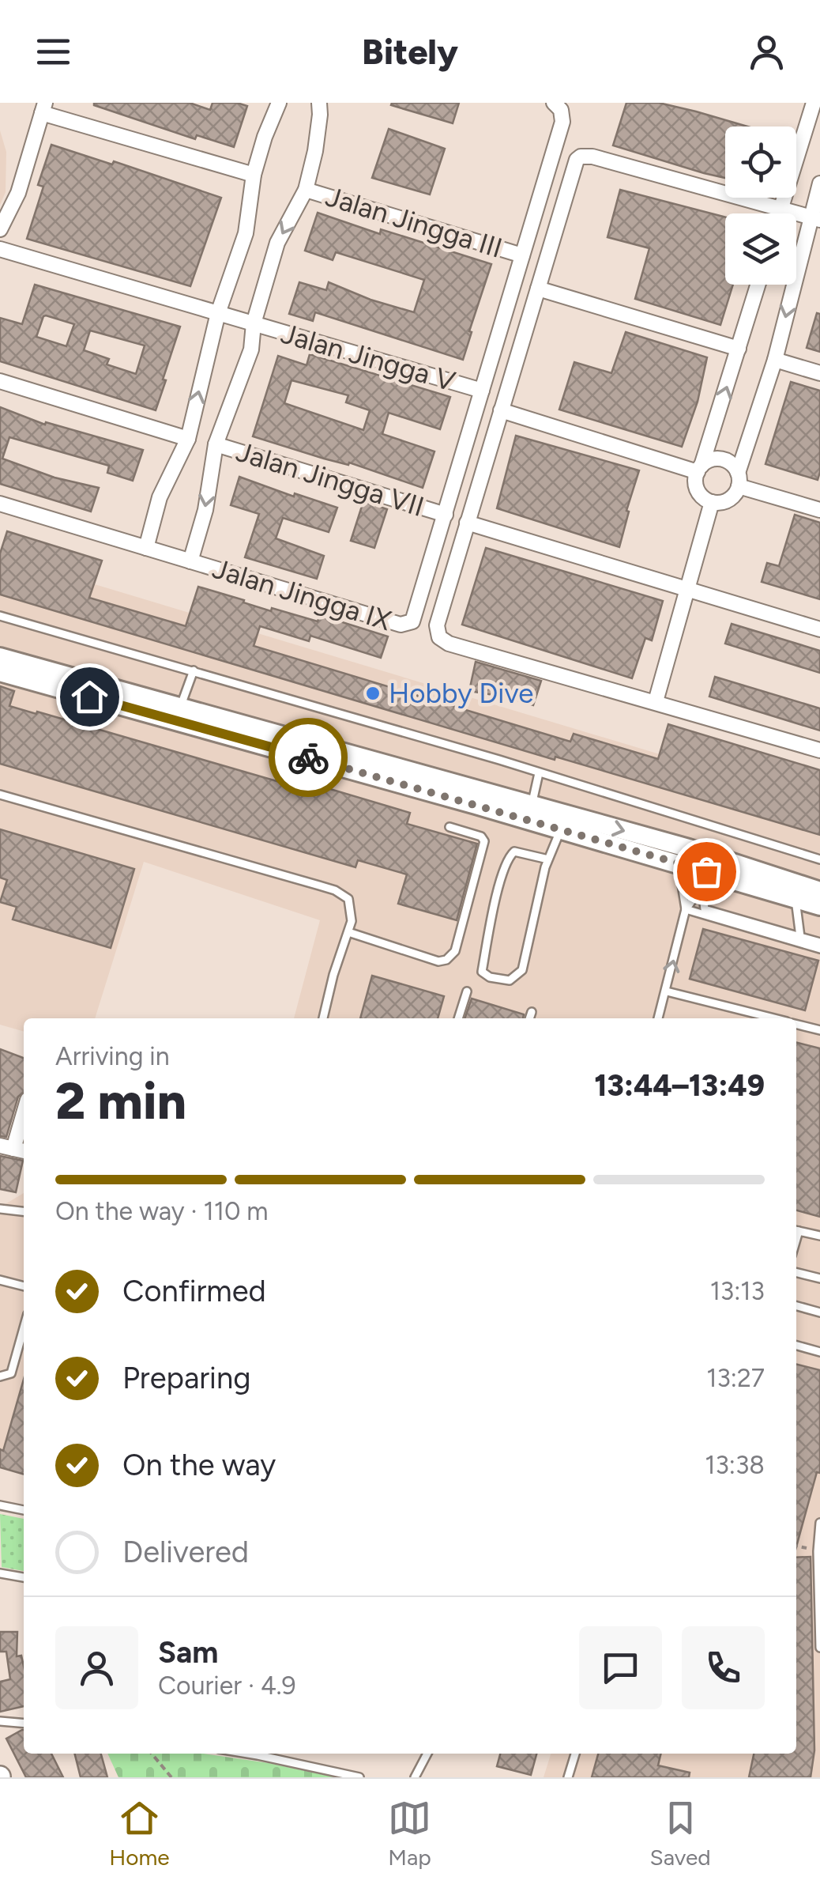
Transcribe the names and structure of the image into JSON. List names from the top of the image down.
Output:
{
  "streets": {
    "street": [
      "Jalan Jingga III",
      "Jalan Jingga V",
      "Jalan Jingga VII",
      "Jalan Jingga IX"
    ]
  },
  "crossings": [
    ["Jalan Jingga VII", "Jalan Jingga IX"]
  ],
  "places": ["Hobby Dive"],
  "page": {
    "header": "Bitely",
    "heading": ["2 min", "Arriving in", "13:44–13:49"],
    "panel": ["Sam", "Courier · 4.9"],
    "bar": "On the way · 110 m",
    "list": [
      ["Confirmed", "13:13"],
      ["Preparing", "13:27"],
      ["On the way", "13:38"],
      "Delivered"
    ],
    "tabs": ["Home", "Map", "Saved"]
  }
}
